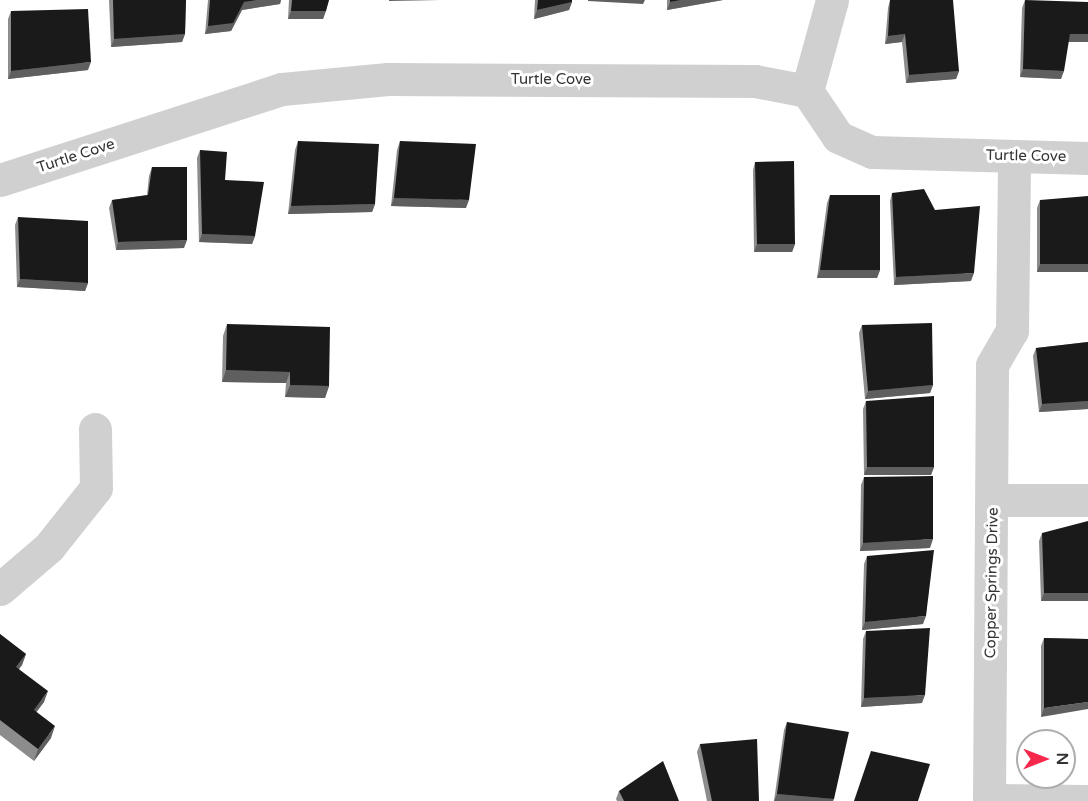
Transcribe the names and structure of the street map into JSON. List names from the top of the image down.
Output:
{
  "streets": {
    "street": ["Turtle Cove", "Copper Springs Drive"]
  },
  "crossings": [
    ["Turtle Cove", "Copper Springs Drive"]
  ],
  "north": "right"
}
